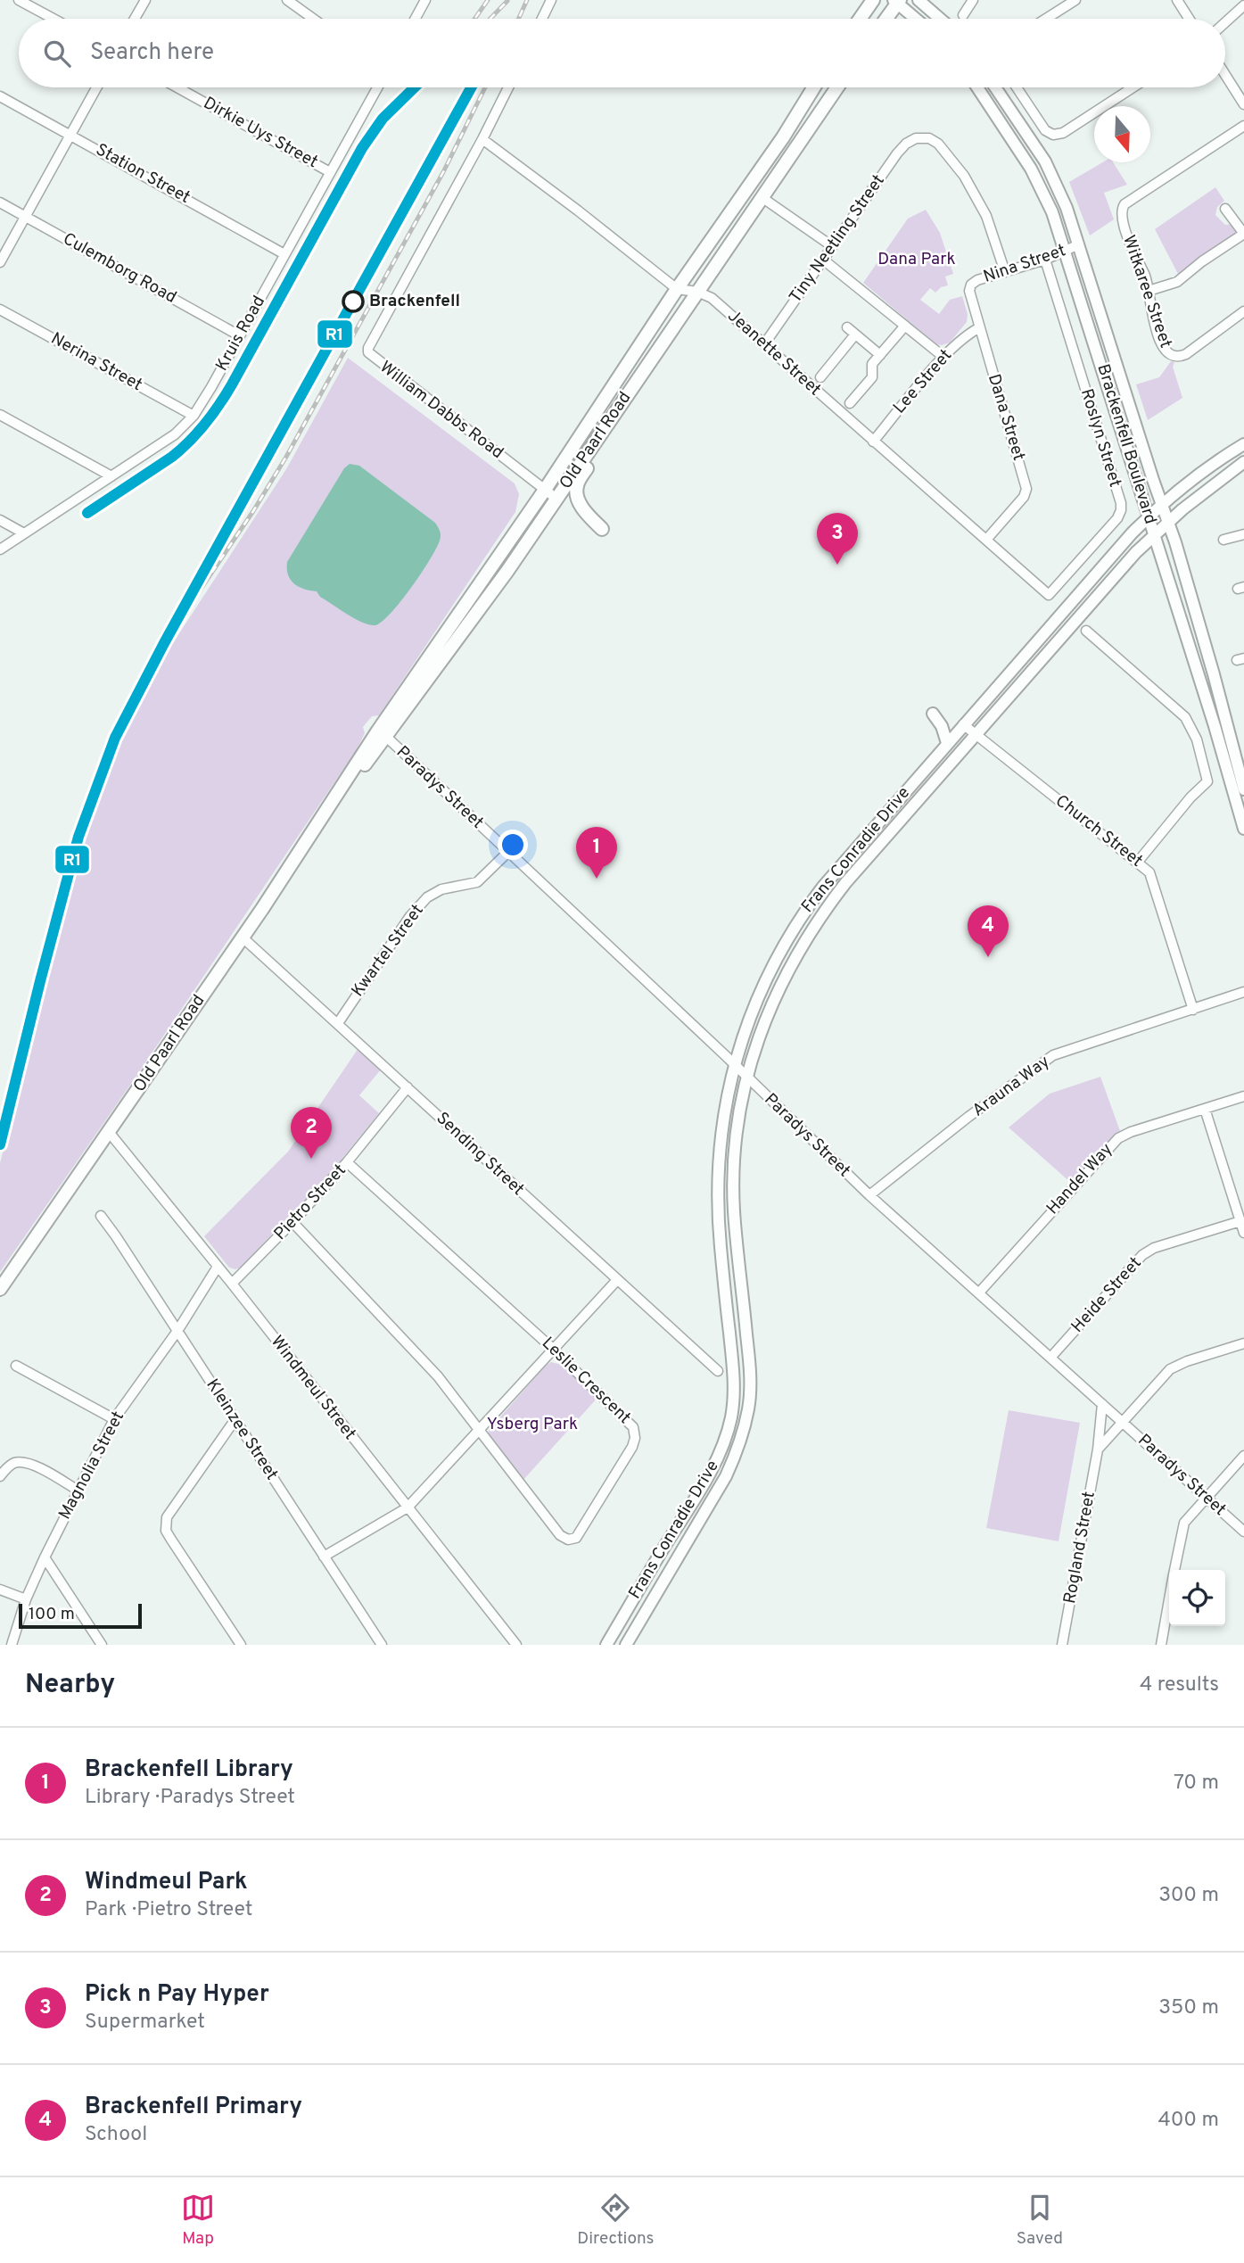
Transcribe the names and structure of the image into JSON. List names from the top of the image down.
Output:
{
  "streets": {
    "main road": ["Old Paarl Road"],
    "street": [
      "Dirkie Uys Street",
      "Station Street",
      "Tiny Neetling Street",
      "Nina Street",
      "Culemborg Road",
      "Witkaree Street",
      "Kruis Road",
      "Jeanette Street",
      "Nerina Street",
      "Lee Street",
      "William Dabbs Road",
      "Dana Street",
      "Roslyn Street",
      "Brackenfell Boulevard",
      "Paradys Street",
      "Church Street",
      "Frans Conradie Drive",
      "Kwartel Street",
      "Arauna Way",
      "Sending Street",
      "Handel Way",
      "Pietro Street",
      "Heide Street",
      "Leslie Crescent",
      "Windmeul Street",
      "Kleinzee Street",
      "Magnolia Street",
      "Rogland Street"
    ]
  },
  "crossings": [
    ["Dirkie Uys Street", "Kruis Road"],
    ["Station Street", "Kruis Road"],
    ["Tiny Neetling Street", "Nina Street"],
    ["Tiny Neetling Street", "Jeanette Street"],
    ["Nina Street", "Dana Street"],
    ["Nina Street", "Roslyn Street"],
    ["Nina Street", "Brackenfell Boulevard"],
    ["Culemborg Road", "Kruis Road"],
    ["Kruis Road", "Nerina Street"],
    ["Jeanette Street", "Lee Street"],
    ["Jeanette Street", "Dana Street"],
    ["Jeanette Street", "Roslyn Street"],
    ["Jeanette Street", "Old Paarl Road"],
    ["Lee Street", "Dana Street"],
    ["William Dabbs Road", "Old Paarl Road"],
    ["Old Paarl Road", "Paradys Street"],
    ["Old Paarl Road", "Sending Street"],
    ["Old Paarl Road", "Windmeul Street"],
    ["Brackenfell Boulevard", "Frans Conradie Drive"],
    ["Paradys Street", "Frans Conradie Drive"],
    ["Paradys Street", "Kwartel Street"],
    ["Paradys Street", "Arauna Way"],
    ["Paradys Street", "Handel Way"],
    ["Paradys Street", "Heide Street"],
    ["Paradys Street", "Rogland Street"],
    ["Church Street", "Frans Conradie Drive"],
    ["Church Street", "Arauna Way"],
    ["Kwartel Street", "Sending Street"],
    ["Sending Street", "Pietro Street"],
    ["Pietro Street", "Leslie Crescent"],
    ["Pietro Street", "Windmeul Street"],
    ["Windmeul Street", "Magnolia Street"],
    ["Kleinzee Street", "Magnolia Street"]
  ],
  "parks": ["Dana Park", "Ysberg Park"],
  "places": ["Brackenfell"],
  "lines": ["transit line R1"],
  "scale_bar": "100 m",
  "north": "bottom",
  "page": {
    "search": "Search here",
    "pins": [
      "3",
      "1",
      "4",
      "2"
    ],
    "scale": "100 m",
    "heading": ["Nearby", "4 results"],
    "list": [
      {
        "mark": "1",
        "name": "Brackenfell Library",
        "note": "Library · Paradys Street",
        "value": "70 m"
      },
      {
        "mark": "2",
        "name": "Windmeul Park",
        "note": "Park · Pietro Street",
        "value": "300 m"
      },
      {
        "mark": "3",
        "name": "Pick n Pay Hyper",
        "note": "Supermarket",
        "value": "350 m"
      },
      {
        "mark": "4",
        "name": "Brackenfell Primary",
        "note": "School",
        "value": "400 m"
      }
    ],
    "nav": ["Map", "Directions", "Saved"]
  }
}
